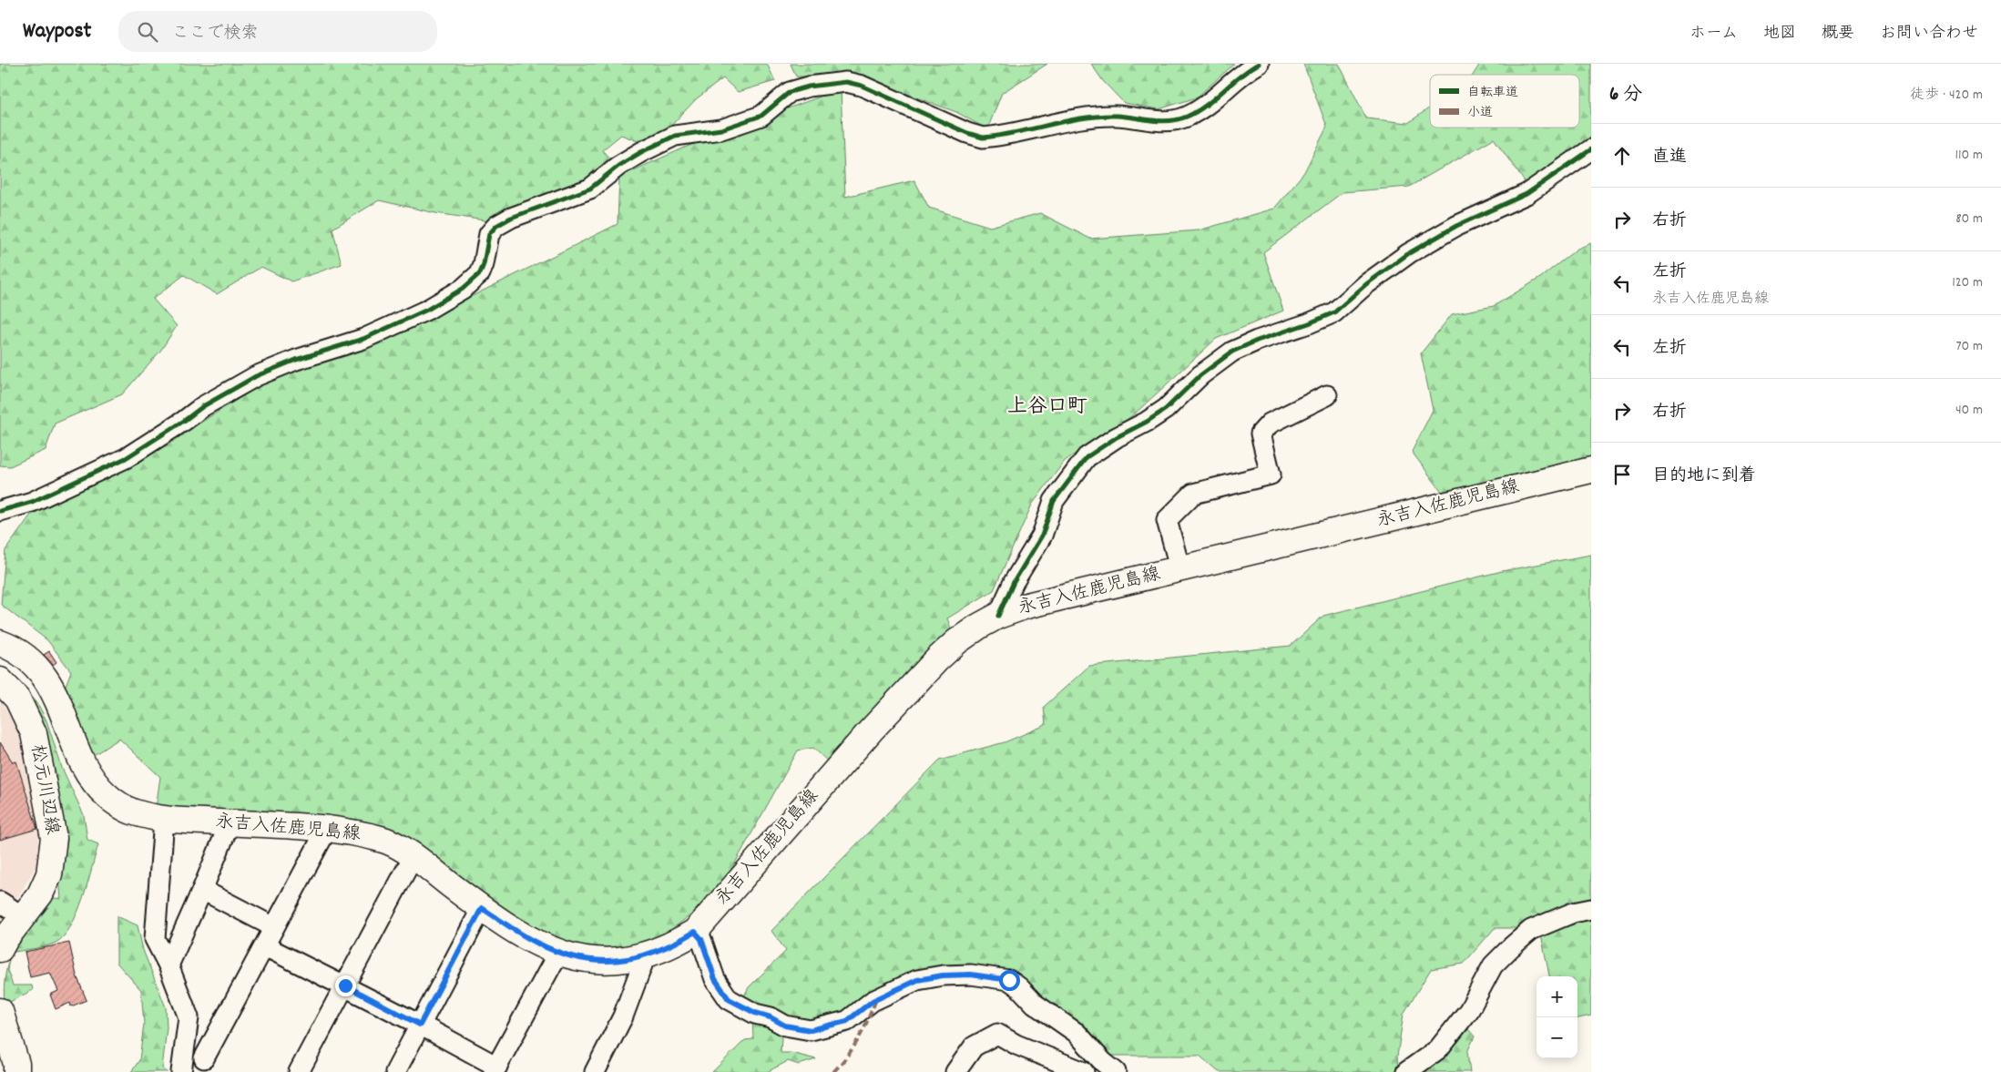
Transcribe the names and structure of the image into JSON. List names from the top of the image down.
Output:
{
  "streets": {
    "main road": ["永吉入佐鹿児島線", "松元川辺線"]
  },
  "districts": ["上谷口町"],
  "legend": ["自転車道", "小道"],
  "page": {
    "header": "Waypost",
    "search": "ここで検索",
    "nav": [
      "ホーム",
      "地図",
      "概要",
      "お問い合わせ"
    ],
    "heading": ["6 分", "徒歩 · 420 m"],
    "list": [
      ["直進", "110 m"],
      ["右折", "80 m"],
      ["左折", "永吉入佐鹿児島線", "120 m"],
      ["左折", "70 m"],
      ["右折", "40 m"],
      "目的地に到着"
    ],
    "map_buttons": ["+", "−"]
  }
}
